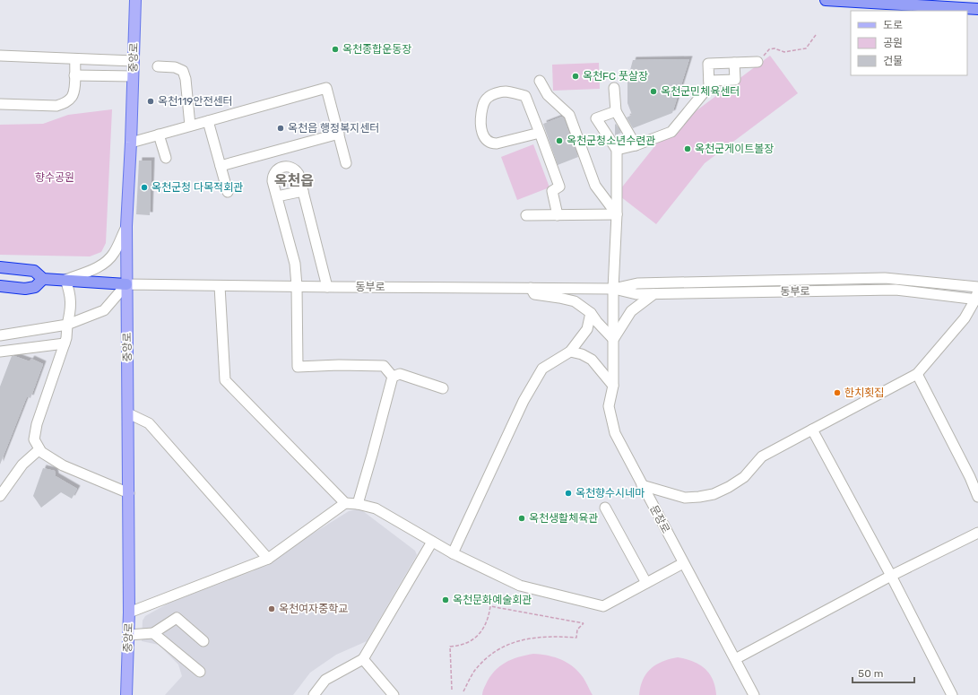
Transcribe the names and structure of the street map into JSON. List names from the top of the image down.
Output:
{
  "streets": {
    "main road": ["중앙로"],
    "street": ["동부로", "문장로"]
  },
  "crossings": [
    ["중앙로", "동부로"],
    ["동부로", "문장로"]
  ],
  "districts": ["옥천읍"],
  "parks": ["향수공원"],
  "places": [
    "옥천종합운동장",
    "옥천FC 풋살장",
    "옥천군민체육센터",
    "옥천119안전센터",
    "옥천읍 행정복지센터",
    "옥천군청소년수련관",
    "옥천군게이트볼장",
    "옥천군청 다목적회관",
    "한치횟집",
    "옥천향수시네마",
    "옥천생활체육관",
    "옥천문화예술회관",
    "옥천여자중학교"
  ],
  "legend": ["도로", "공원", "건물"],
  "scale_bar": "50 m"
}
